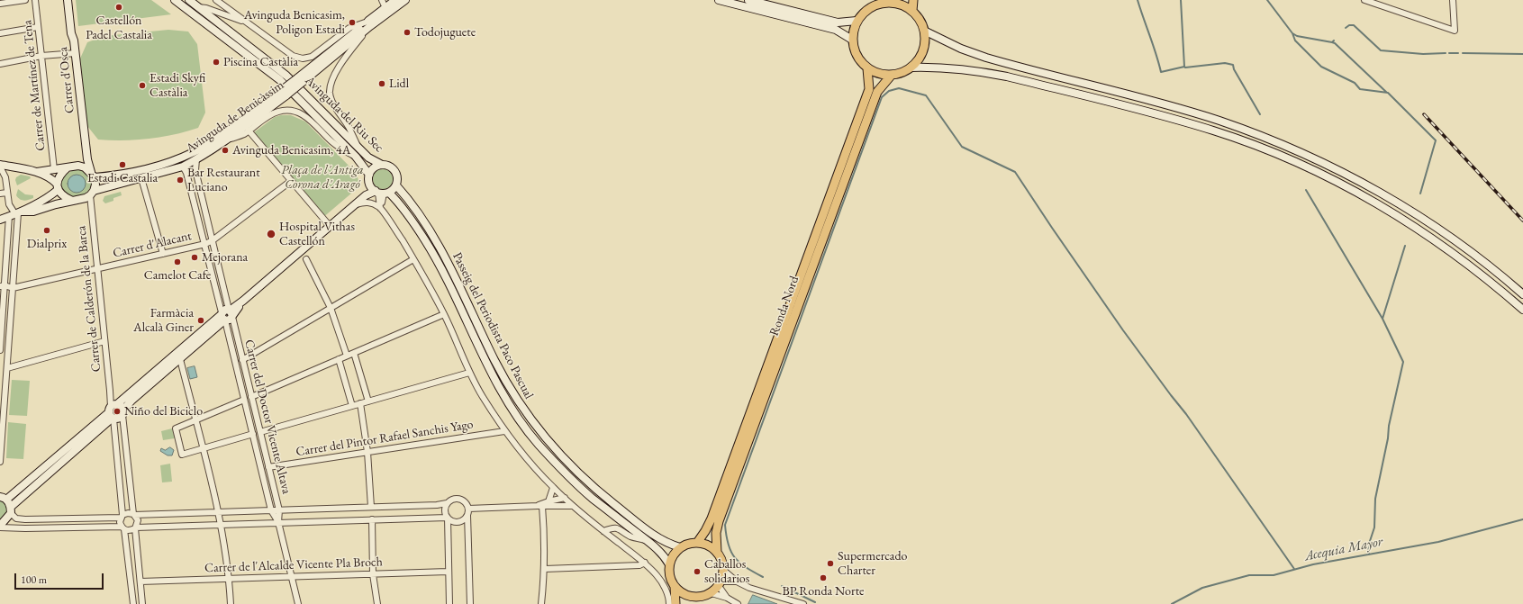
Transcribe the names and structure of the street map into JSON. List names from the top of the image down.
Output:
{
  "streets": {
    "main road": ["Ronda Nord"],
    "street": [
      "Carrer d'Osca",
      "Carrer de Martínez de Tena",
      "Avinguda del Riu Sec",
      "Avinguda de Benicàssim",
      "Carrer d'Alacant",
      "Carrer de Calderón de la Barca",
      "Passeig del Periodista Paco Pascual",
      "Carrer del Doctor Vicente Altava",
      "Carrer del Pintor Rafael Sanchis Yago",
      "Carrer de l'Alcalde Vicente Pla Broch"
    ]
  },
  "crossings": [
    ["Carrer d'Osca", "Avinguda de Benicàssim"],
    ["Carrer d'Osca", "Carrer de Calderón de la Barca"],
    ["Avinguda del Riu Sec", "Passeig del Periodista Paco Pascual"],
    ["Avinguda de Benicàssim", "Carrer de Calderón de la Barca"],
    ["Avinguda de Benicàssim", "Carrer del Doctor Vicente Altava"],
    ["Carrer d'Alacant", "Carrer de Calderón de la Barca"],
    ["Carrer d'Alacant", "Carrer del Doctor Vicente Altava"],
    ["Ronda Nord", "Passeig del Periodista Paco Pascual"],
    ["Carrer del Doctor Vicente Altava", "Carrer del Pintor Rafael Sanchis Yago"],
    ["Carrer del Doctor Vicente Altava", "Carrer de l'Alcalde Vicente Pla Broch"]
  ],
  "water": ["Acequia Mayor"],
  "parks": ["Plaça de l'Antiga Corona d'Aragó"],
  "places": [
    "Castellón Padel Castalia",
    "Avinguda Benicasim, Poligon Estadi",
    "Todojuguete",
    "Piscina Castàlia",
    "Lidl",
    "Estadi Skyfi Castàlia",
    "Avinguda Benicasim, 4A",
    "Estadi Castalia",
    "Bar Restaurant Luciano",
    "Dialprix",
    "Hospital Vithas Castellón",
    "Mejorana",
    "Camelot Cafe",
    "Farmàcia Alcalà Giner",
    "Niño del Biciclo",
    "Supermercado Charter",
    "Caballos solidarios",
    "BP Ronda Norte"
  ],
  "scale_bar": "100 m"
}
